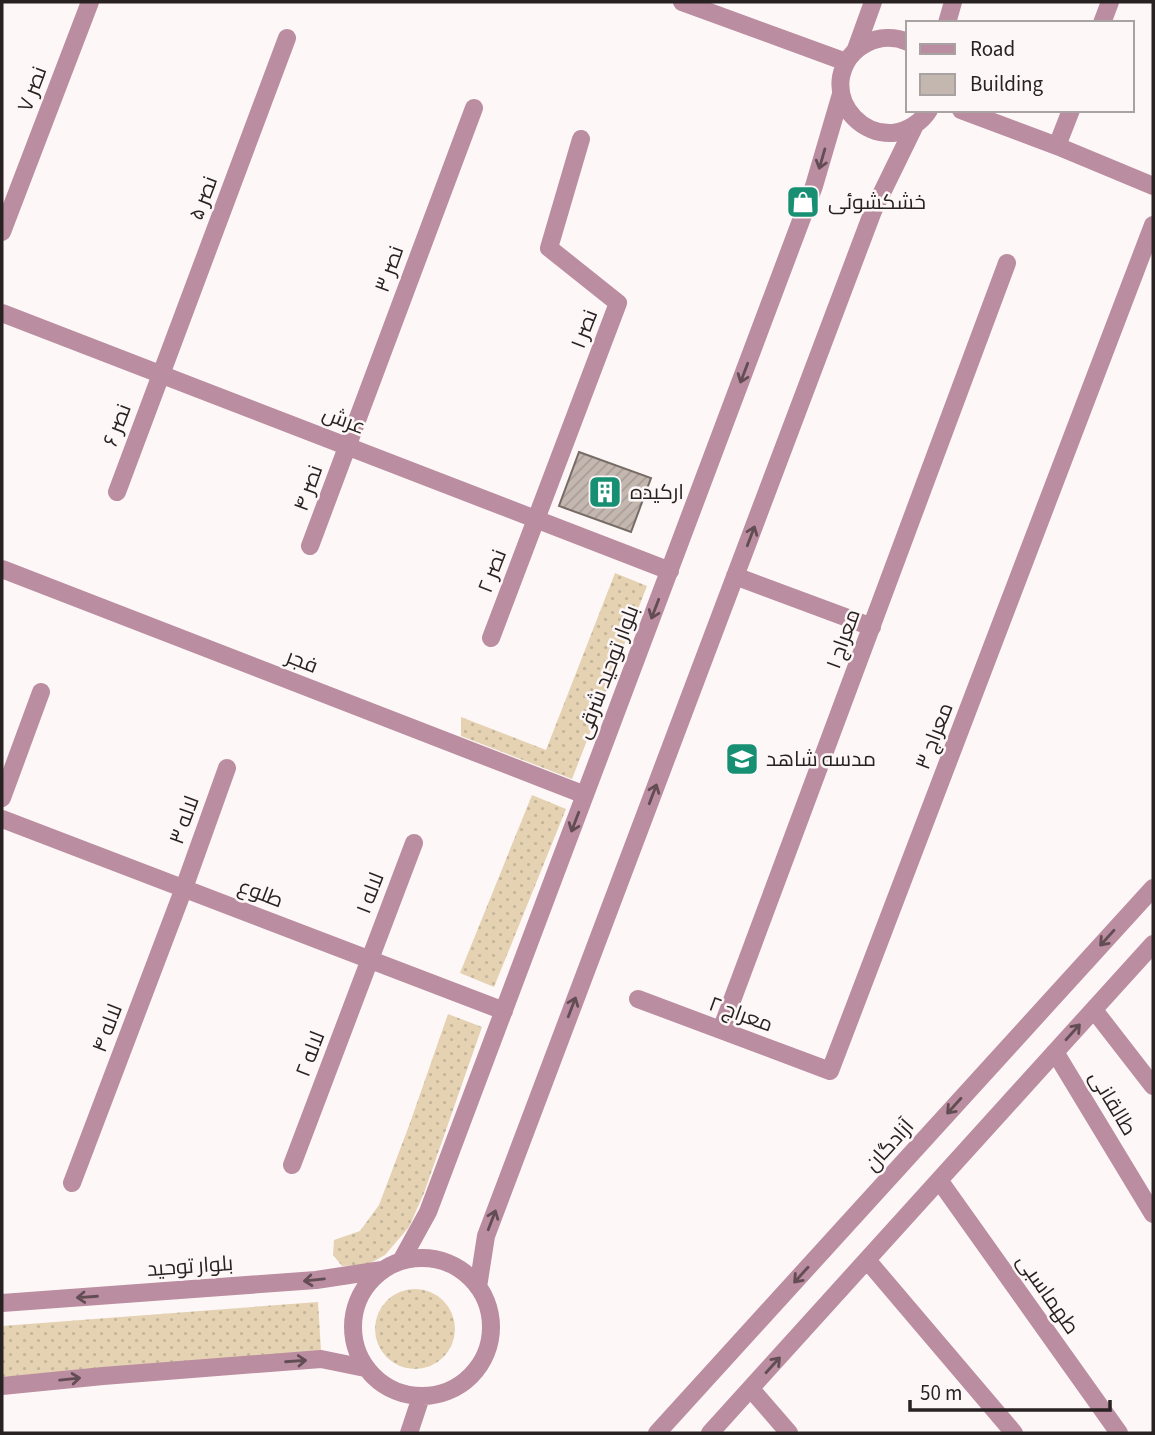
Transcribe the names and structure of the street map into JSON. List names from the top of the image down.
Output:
{
  "streets": {
    "street": [
      "نصر ۷",
      "نصر ۵",
      "نصر ۳",
      "نصر ۱",
      "عرش",
      "نصر ۶",
      "نصر ۴",
      "نصر ۲",
      "معراج ۱",
      "فجر",
      "بلوار توحید شرقی",
      "معراج ۳",
      "لاله ۳",
      "طلوع",
      "لاله ۱",
      "معراج ۲",
      "لاله ۴",
      "لاله ۲",
      "طالقانی",
      "آزادگان",
      "بلوار توحید",
      "طهماسبی"
    ]
  },
  "crossings": [
    ["نصر ۵", "عرش"],
    ["نصر ۵", "نصر ۶"],
    ["نصر ۳", "عرش"],
    ["نصر ۳", "نصر ۴"],
    ["نصر ۱", "عرش"],
    ["نصر ۱", "نصر ۲"],
    ["عرش", "نصر ۶"],
    ["عرش", "نصر ۴"],
    ["عرش", "نصر ۲"],
    ["عرش", "بلوار توحید شرقی"],
    ["معراج ۱", "معراج ۲"],
    ["فجر", "بلوار توحید شرقی"],
    ["بلوار توحید شرقی", "طلوع"],
    ["بلوار توحید شرقی", "بلوار توحید"],
    ["معراج ۳", "معراج ۲"],
    ["لاله ۳", "طلوع"],
    ["لاله ۳", "لاله ۴"],
    ["طلوع", "لاله ۱"],
    ["طلوع", "لاله ۴"],
    ["طلوع", "لاله ۲"],
    ["لاله ۱", "لاله ۲"]
  ],
  "places": {
    "shop": ["خشکشوئی"],
    "building": ["ارکیده"],
    "school or university": ["مدسه شاهد"]
  },
  "legend": ["Road", "Building"],
  "scale_bar": "50 m"
}
